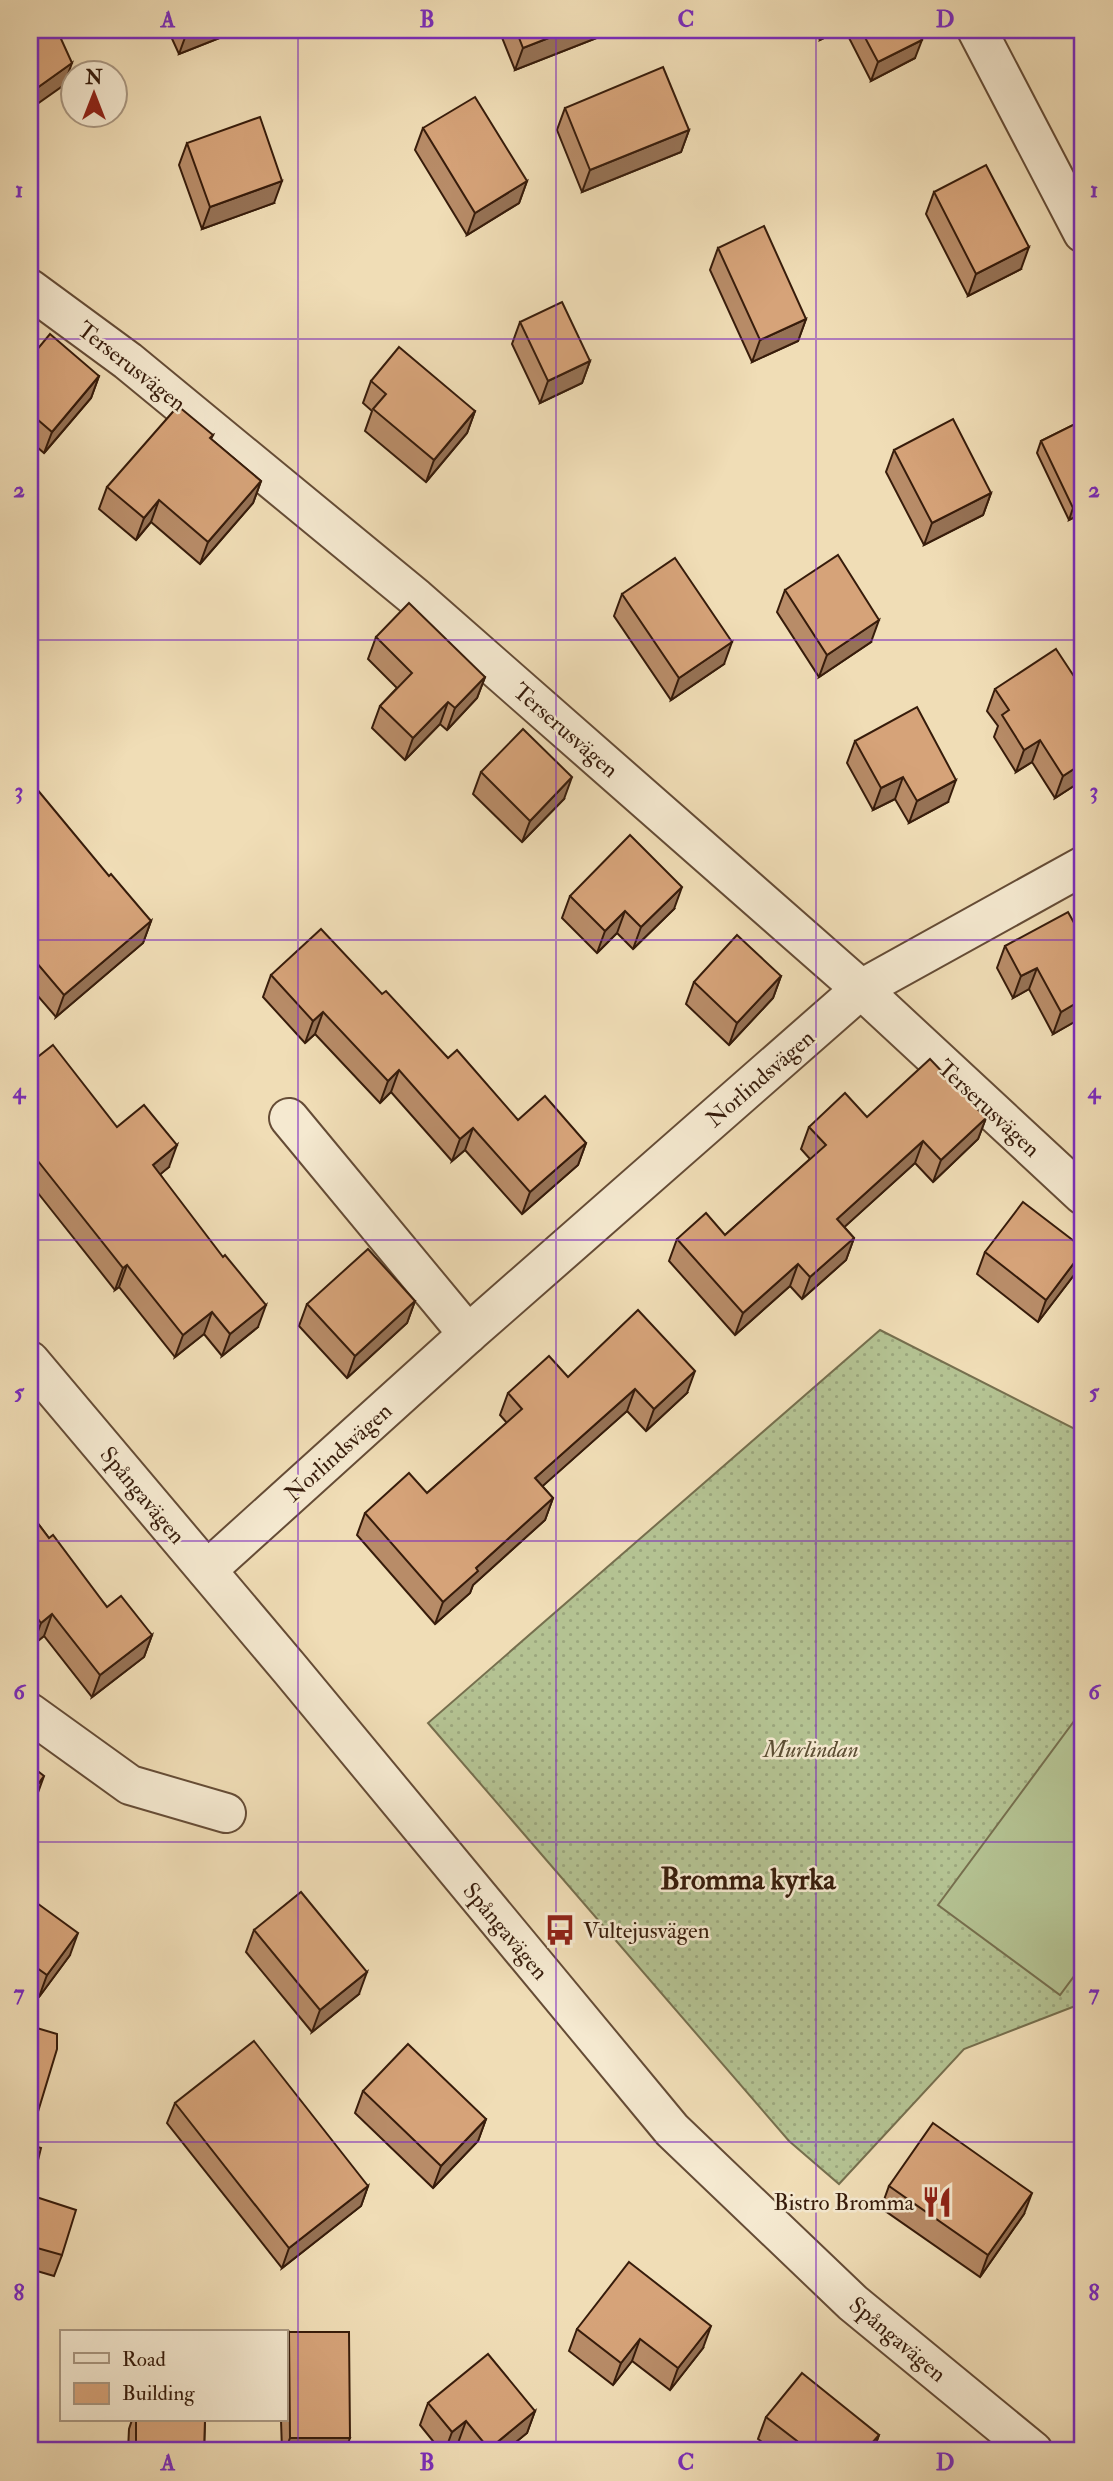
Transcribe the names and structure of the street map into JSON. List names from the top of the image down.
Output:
{
  "streets": {
    "street": ["Terserusvägen", "Norlindsvägen", "Spångavägen"]
  },
  "crossings": [
    ["Terserusvägen", "Norlindsvägen"],
    ["Norlindsvägen", "Spångavägen"]
  ],
  "districts": ["Bromma kyrka"],
  "parks": ["Murlindan"],
  "places": {
    "bus stop": ["Vultejusvägen"],
    "restaurant": ["Bistro Bromma"]
  },
  "legend": ["Road", "Building"],
  "north": "top",
  "grid": {
    "columns": [
      "A",
      "B",
      "C",
      "D"
    ],
    "rows": [
      "1",
      "2",
      "3",
      "4",
      "5",
      "6",
      "7",
      "8"
    ]
  }
}
